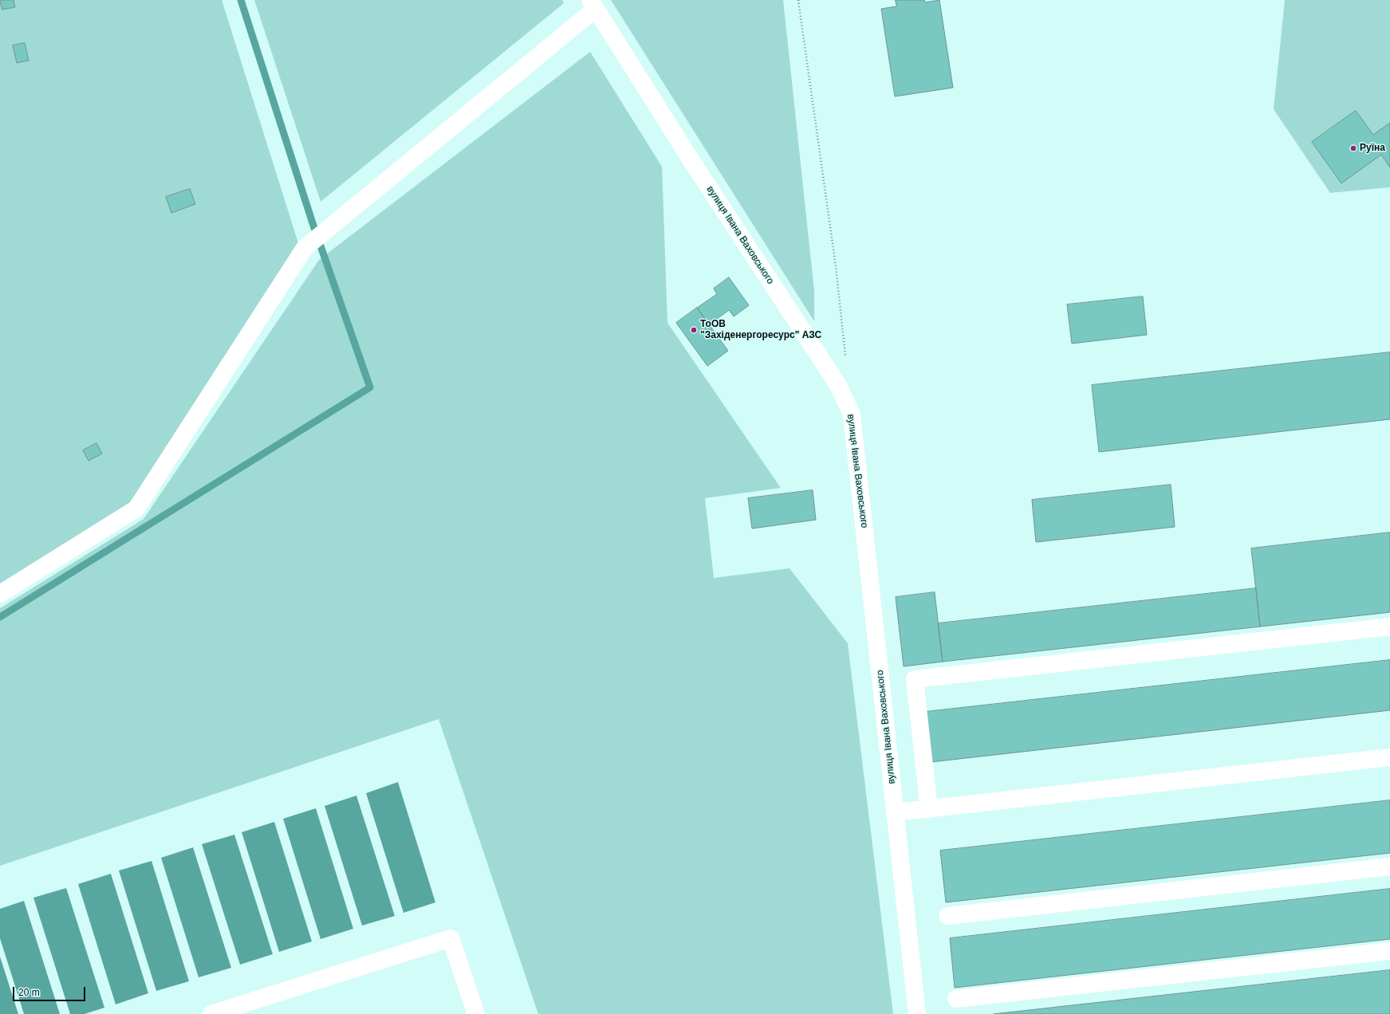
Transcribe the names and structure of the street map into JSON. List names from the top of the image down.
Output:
{
  "streets": {
    "street": ["вулиця Івана Ваховського"]
  },
  "places": ["Руїна", "ТоОВ \"Західенергоресурс\" АЗС"],
  "scale_bar": "20 m"
}
